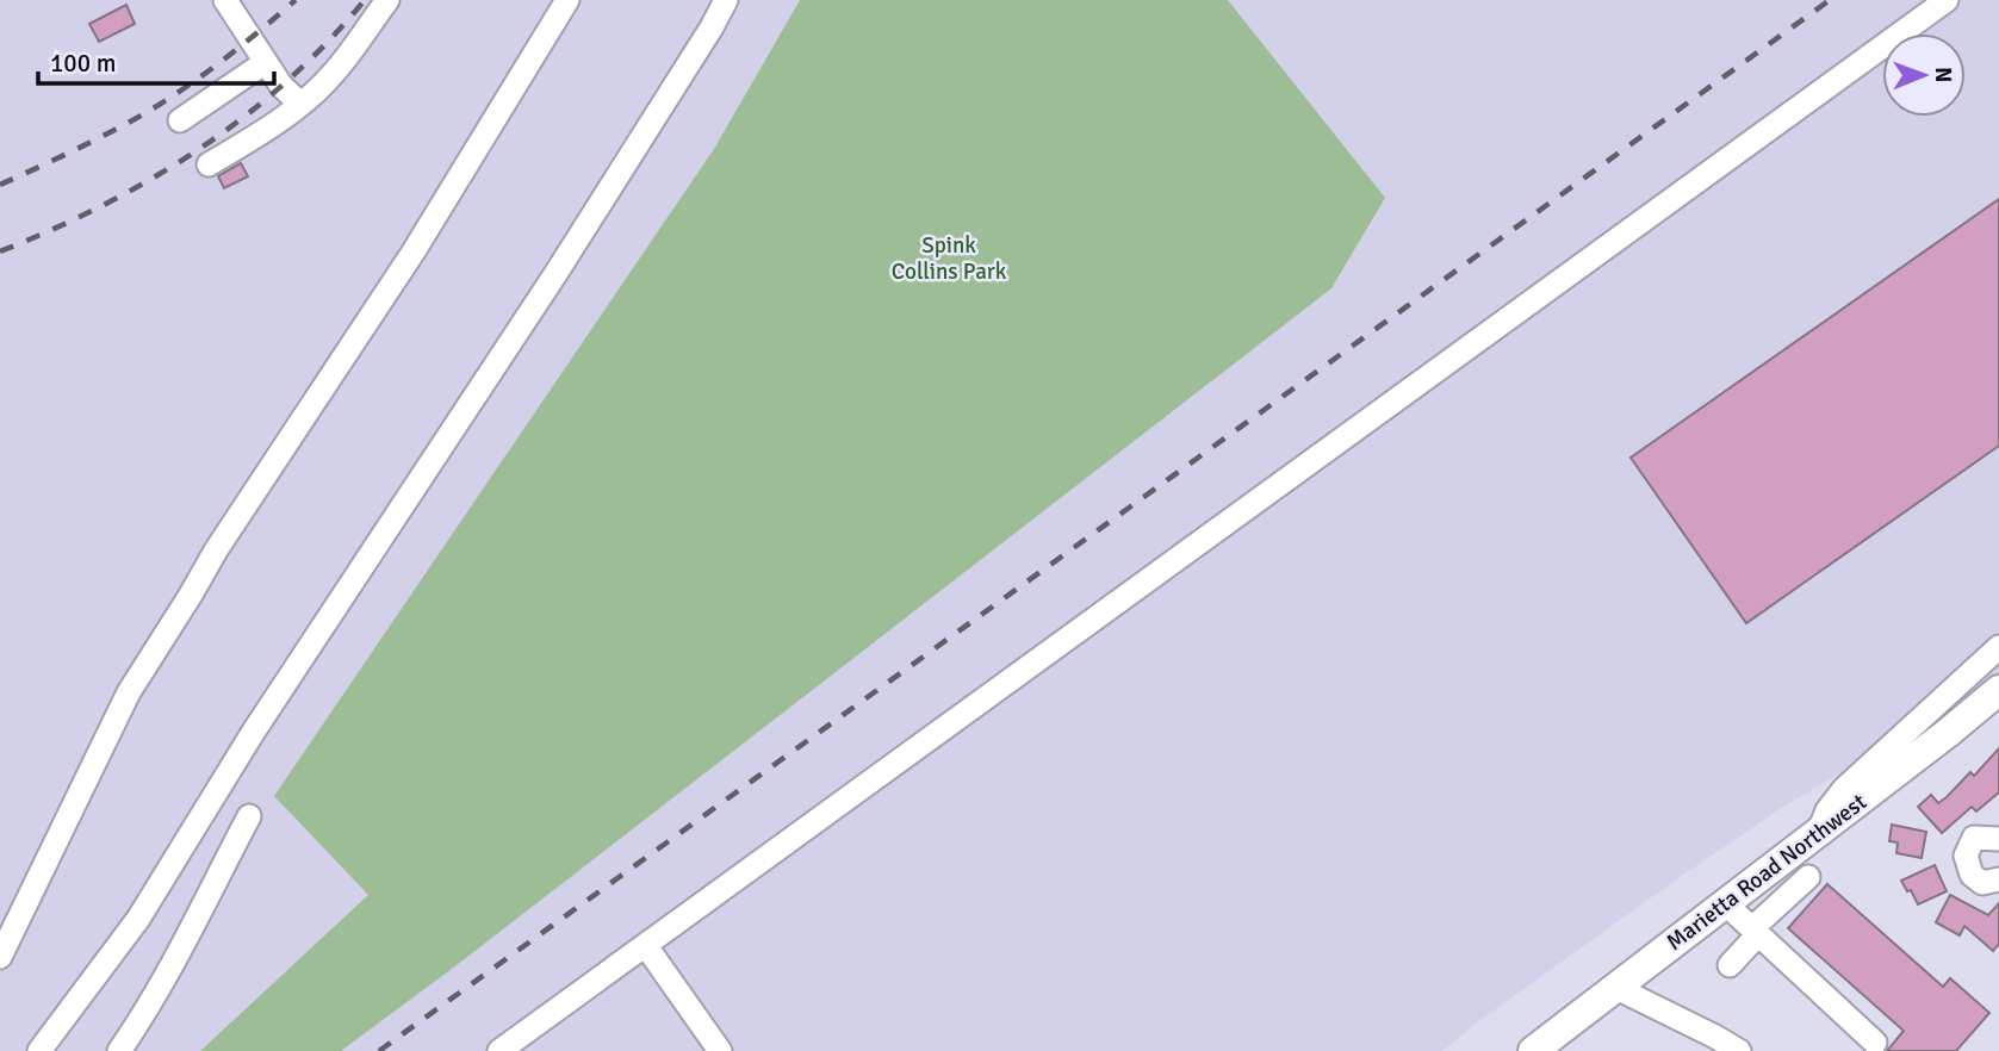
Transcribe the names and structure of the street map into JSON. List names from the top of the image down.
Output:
{
  "streets": {
    "main road": ["Marietta Road Northwest"]
  },
  "parks": ["Spink Collins Park"],
  "scale_bar": "100 m",
  "north": "right"
}
